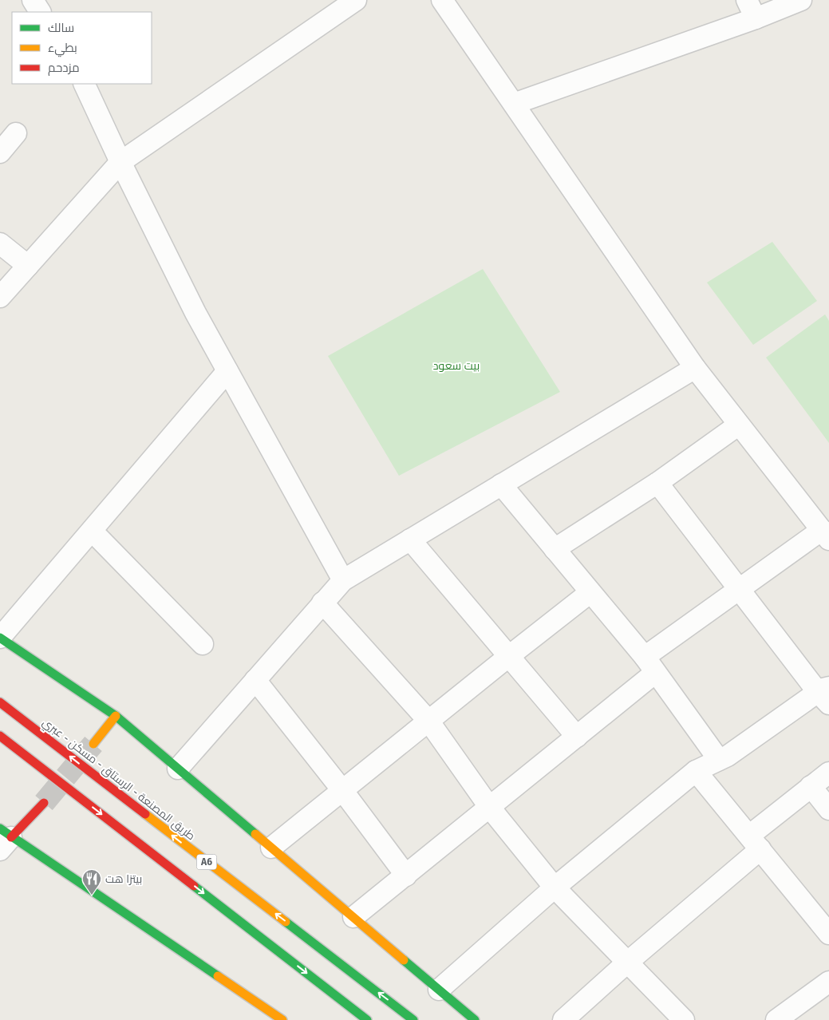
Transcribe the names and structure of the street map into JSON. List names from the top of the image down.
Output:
{
  "streets": {
    "main road": ["طريق المصنعة - الرستاق - مسكن - عبري", "A6"]
  },
  "parks": ["بيت سعود"],
  "places": {
    "restaurant": ["بيتزا هت"]
  },
  "legend": ["سالك", "بطيء", "مزدحم"]
}
